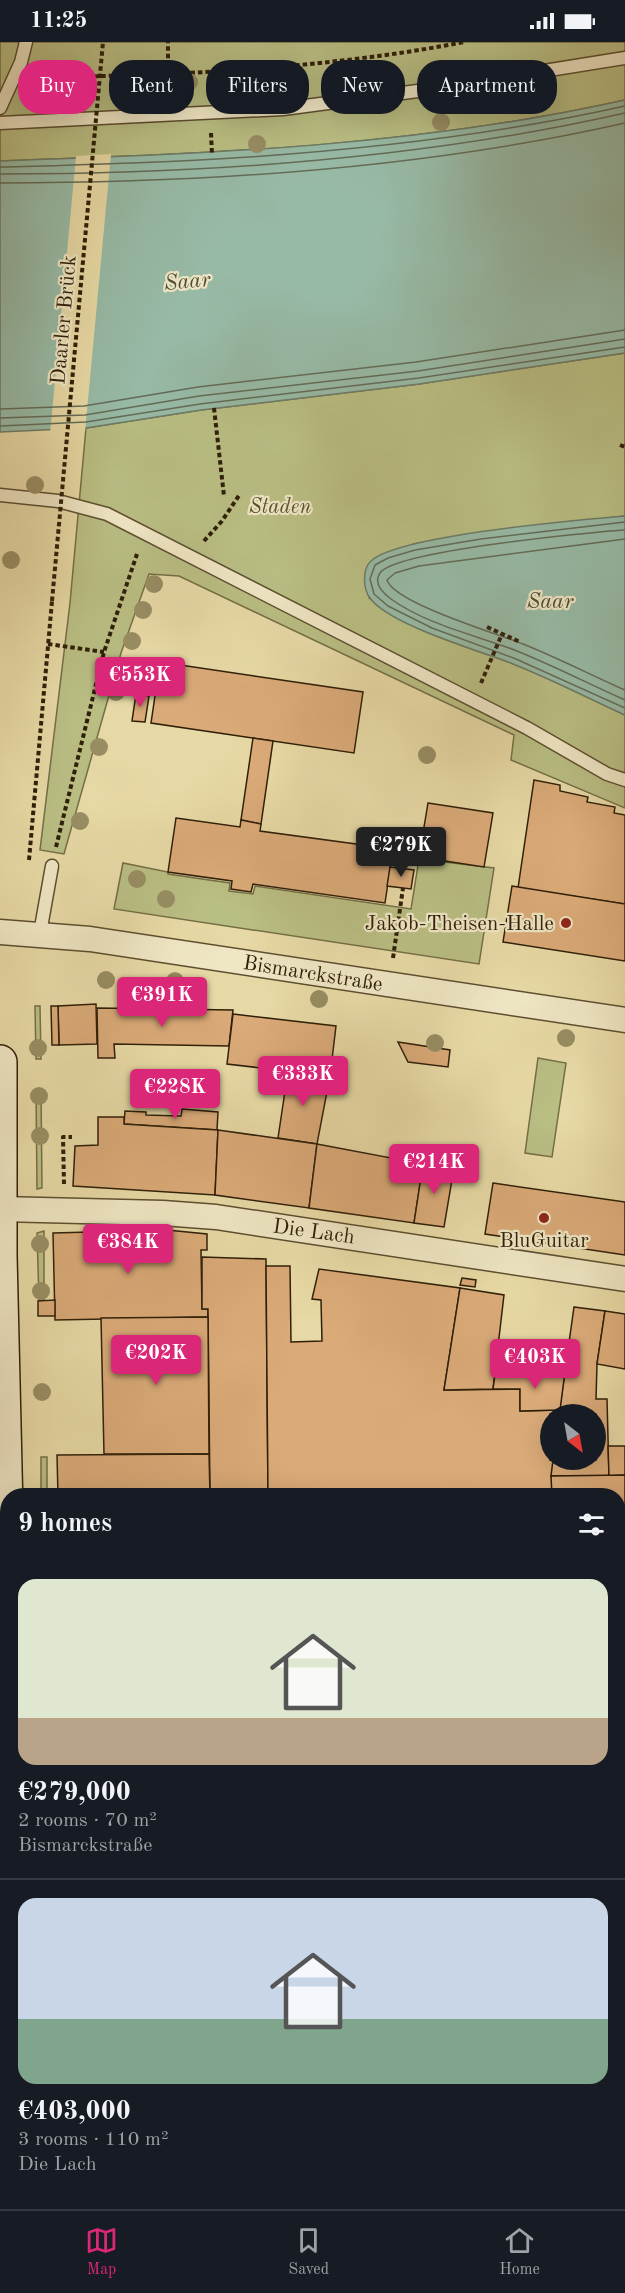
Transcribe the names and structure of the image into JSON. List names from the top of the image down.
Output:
{
  "streets": {
    "street": ["Bismarckstraße", "Die Lach"],
    "path": ["Daarler Brück"]
  },
  "water": ["Saar"],
  "parks": ["Staden"],
  "places": ["Jakob-Theisen-Halle", "BluGuitar"],
  "north": "bottom right",
  "page": {
    "status": "11:25",
    "chip": [
      "Buy",
      "Rent",
      "Filters",
      "New",
      "Apartment"
    ],
    "price": [
      "€553K",
      "€279K",
      "€391K",
      "€333K",
      "€228K",
      "€214K",
      "€384K",
      "€202K",
      "€403K"
    ],
    "heading": "9 homes",
    "list": [
      {
        "name": "€279,000",
        "note": "2 rooms · 70 m² · Bismarckstraße"
      },
      {
        "name": "€403,000",
        "note": "3 rooms · 110 m² · Die Lach"
      }
    ],
    "tabs": ["Map", "Saved", "Home"]
  }
}
